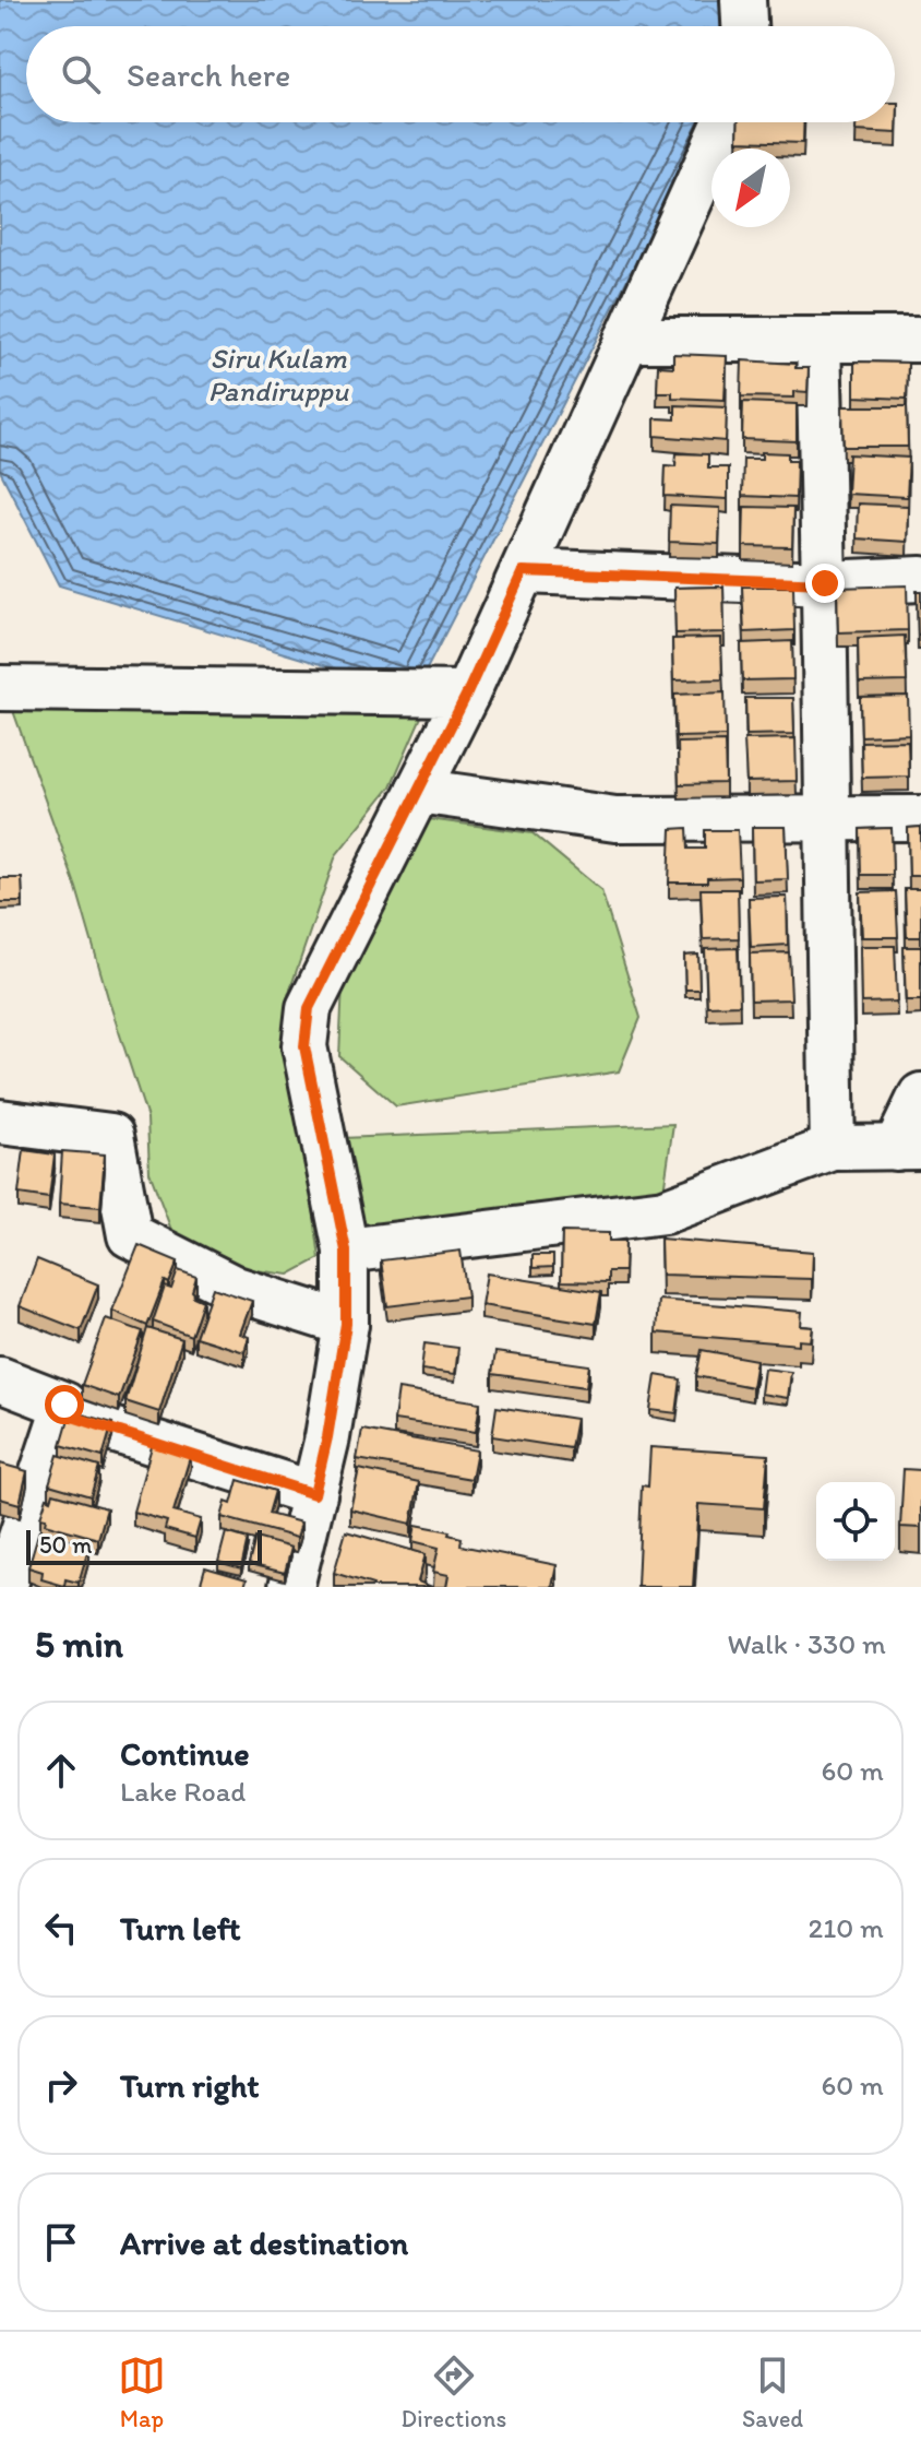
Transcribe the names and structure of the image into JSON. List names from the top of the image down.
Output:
{
  "water": ["Siru Kulam Pandiruppu"],
  "scale_bar": "50 m",
  "north": "bottom left",
  "page": {
    "search": "Search here",
    "scale": "50 m",
    "heading": ["5 min", "Walk · 330 m"],
    "list": [
      ["Continue", "Lake Road", "60 m"],
      ["Turn left", "210 m"],
      ["Turn right", "60 m"],
      "Arrive at destination"
    ],
    "nav": ["Map", "Directions", "Saved"]
  }
}
